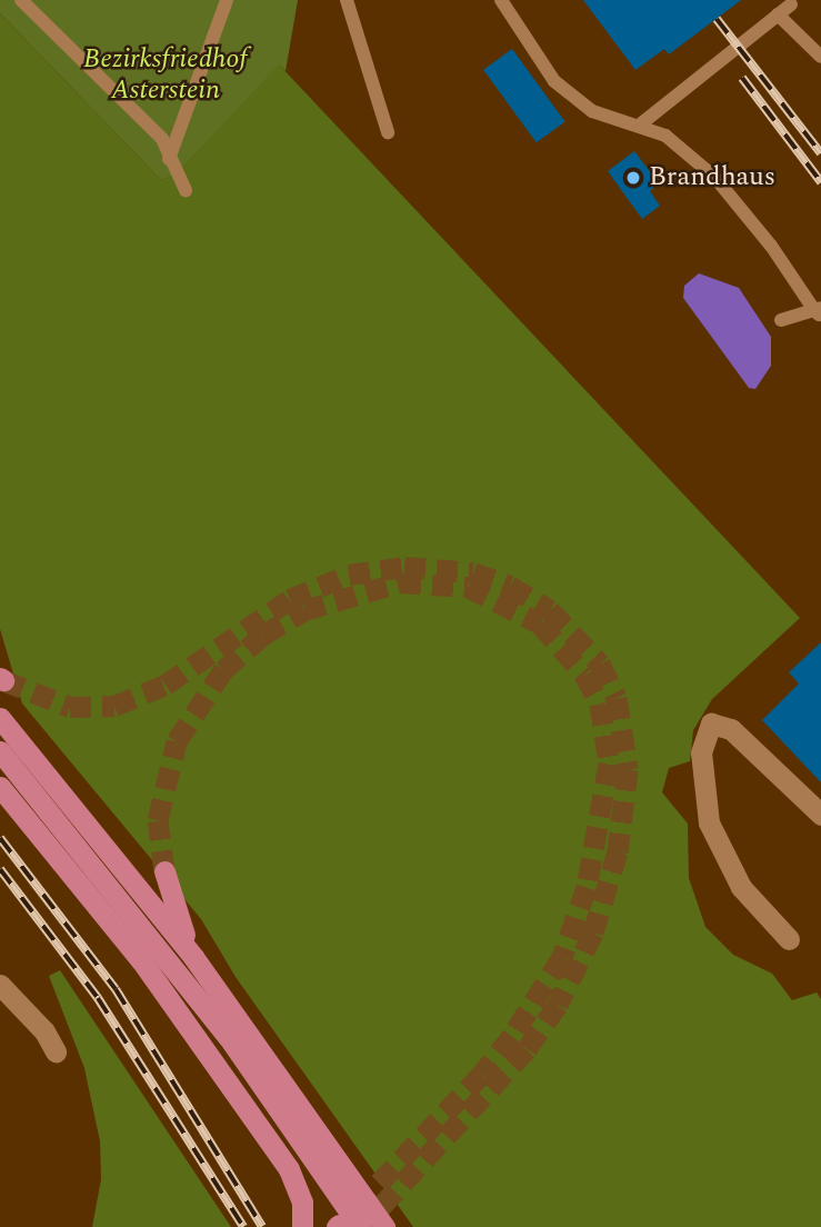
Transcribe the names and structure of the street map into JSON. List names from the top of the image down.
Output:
{
  "parks": ["Bezirksfriedhof Asterstein"],
  "places": ["Brandhaus"]
}
